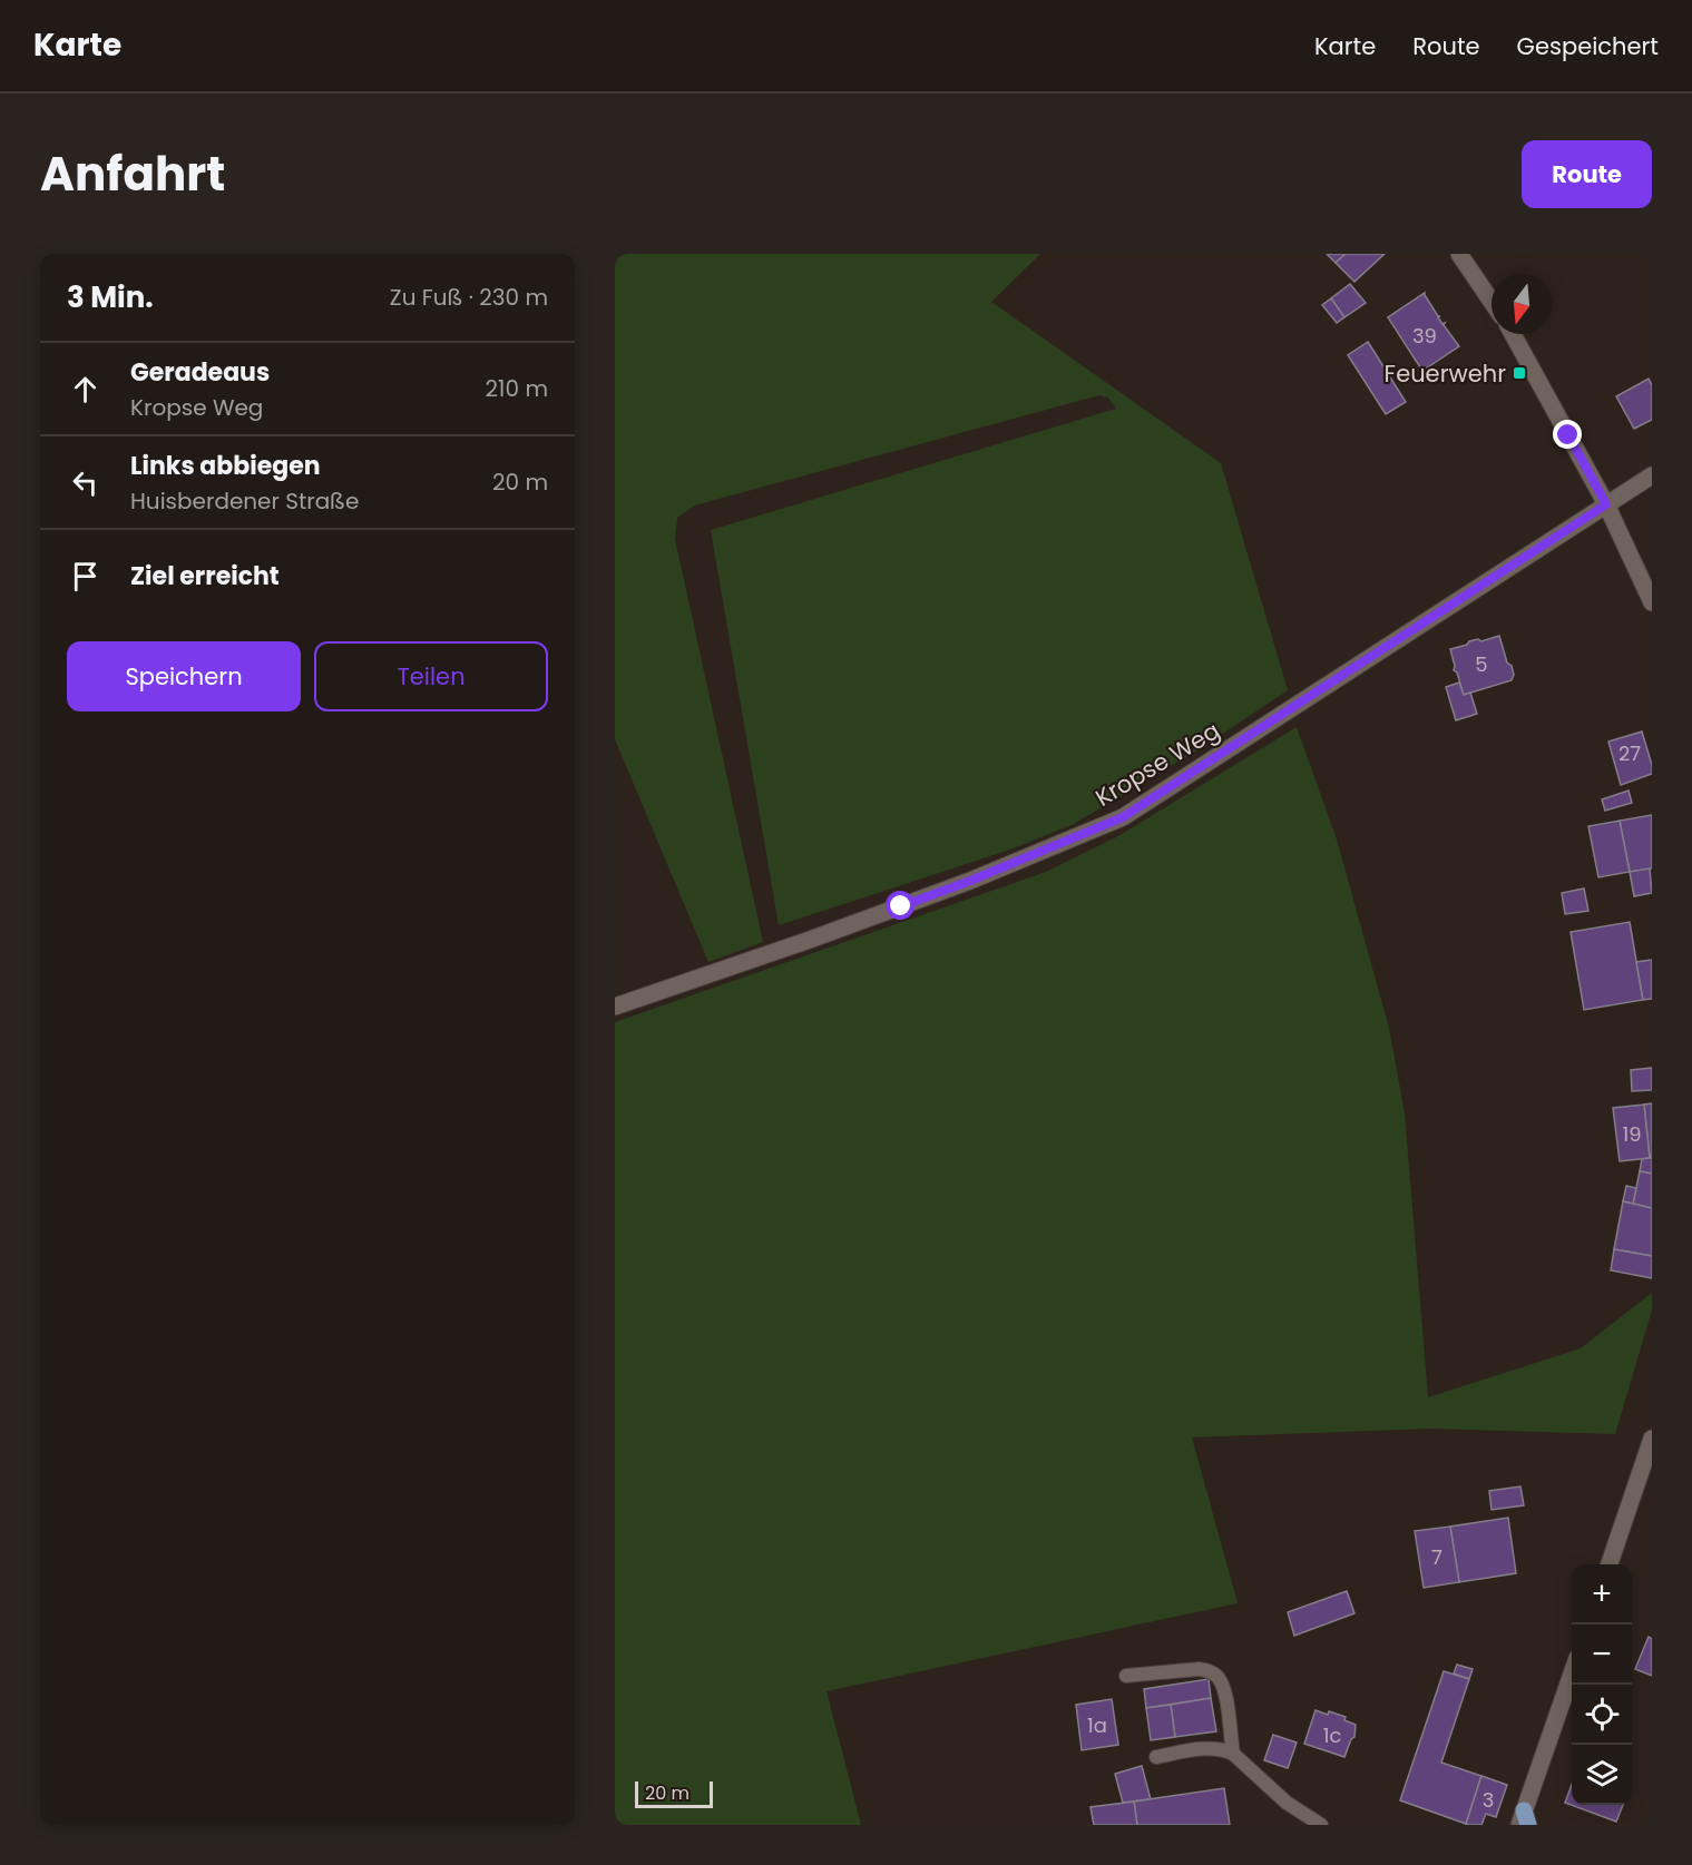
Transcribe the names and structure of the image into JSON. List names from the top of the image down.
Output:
{
  "streets": {
    "street": ["Kropse Weg"]
  },
  "places": {
    "transit": ["Feuerwehr"]
  },
  "house_numbers": [
    "39",
    "5",
    "27",
    "19",
    "7",
    "1a",
    "1c",
    "3"
  ],
  "scale_bar": "20 m",
  "north": "bottom",
  "page": {
    "header": "Karte",
    "nav": ["Karte", "Route", "Gespeichert"],
    "title": "Anfahrt",
    "buttons": [
      "Route",
      ["Speichern", "Teilen"]
    ],
    "heading": ["3 Min.", "Zu Fuß · 230 m"],
    "list": [
      ["Geradeaus", "Kropse Weg", "210 m"],
      ["Links abbiegen", "Huisberdener Straße", "20 m"],
      "Ziel erreicht"
    ],
    "map_buttons": ["+", "−"],
    "scale": "20 m"
  }
}
